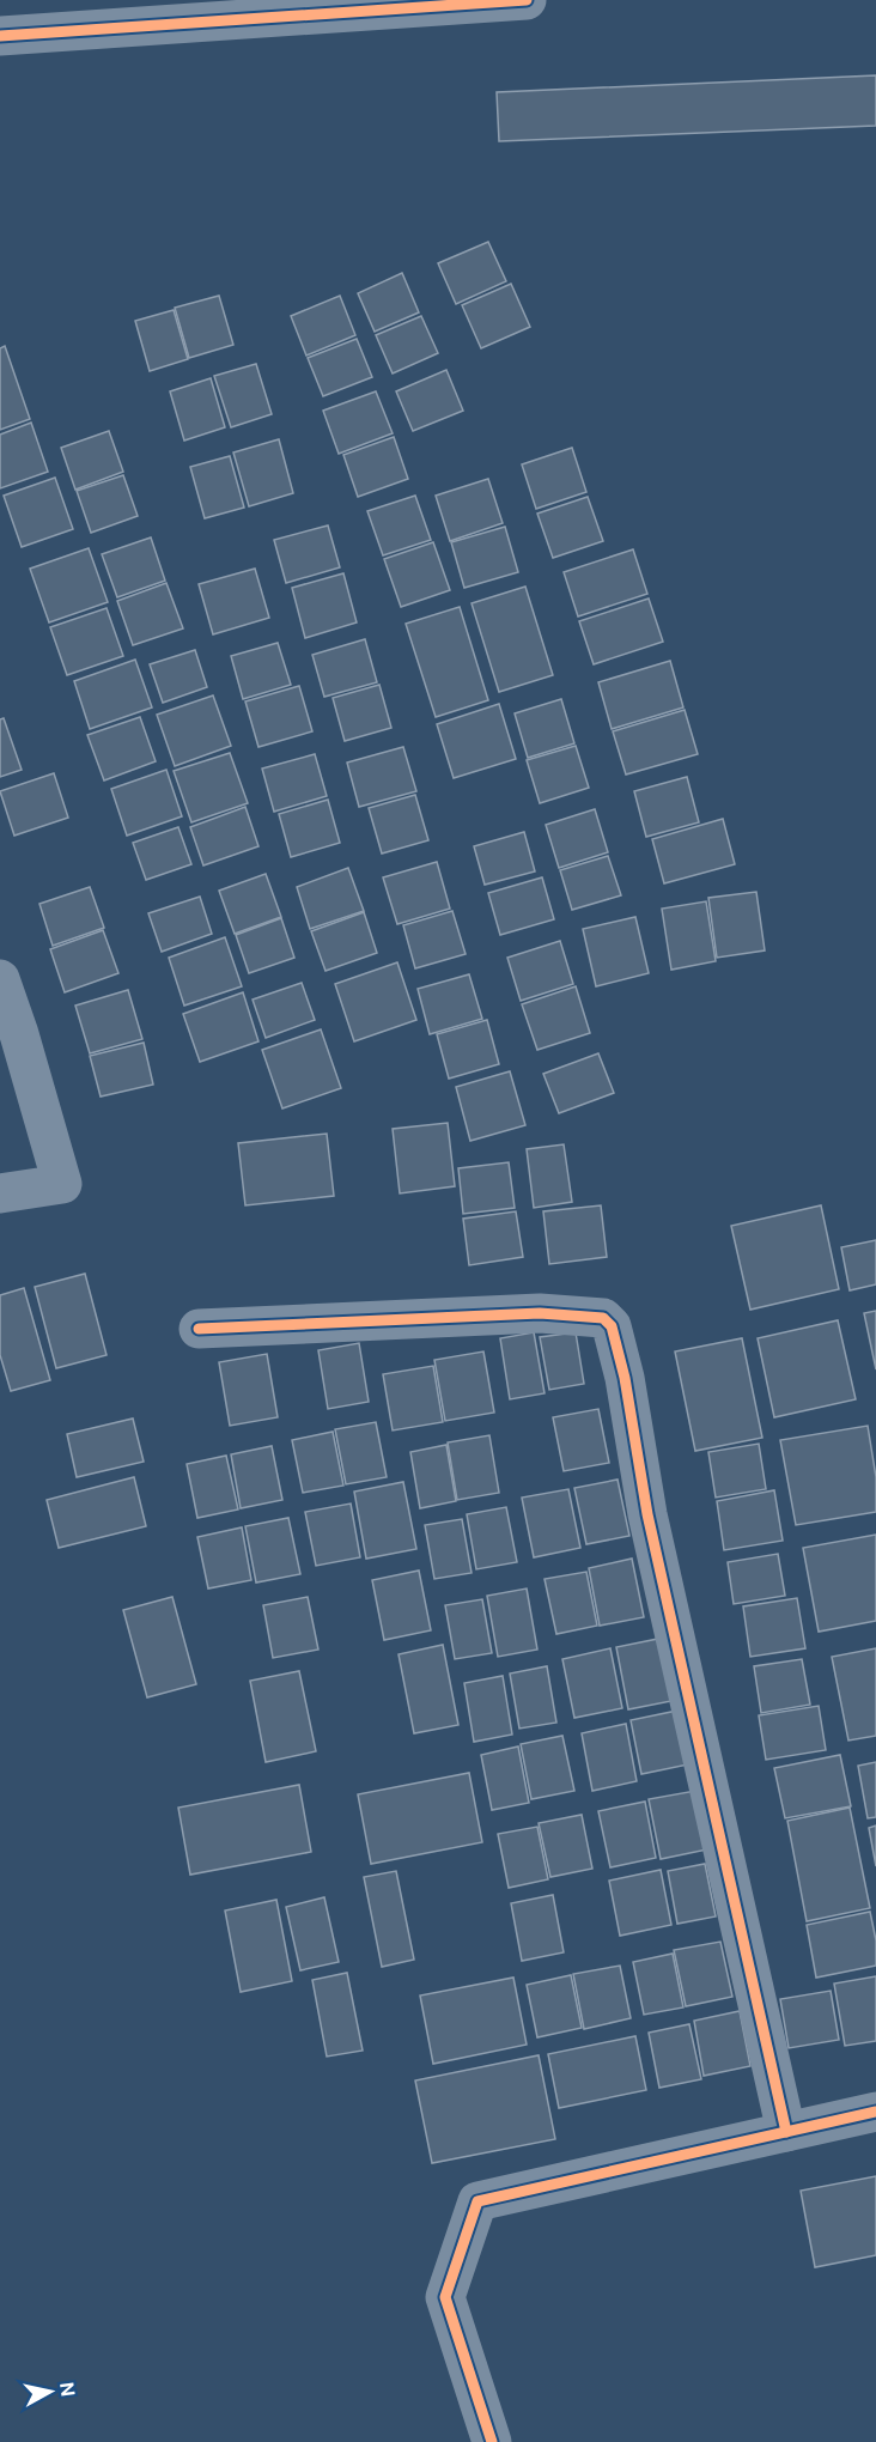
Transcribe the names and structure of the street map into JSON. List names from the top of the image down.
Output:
{
  "north": "right"
}
